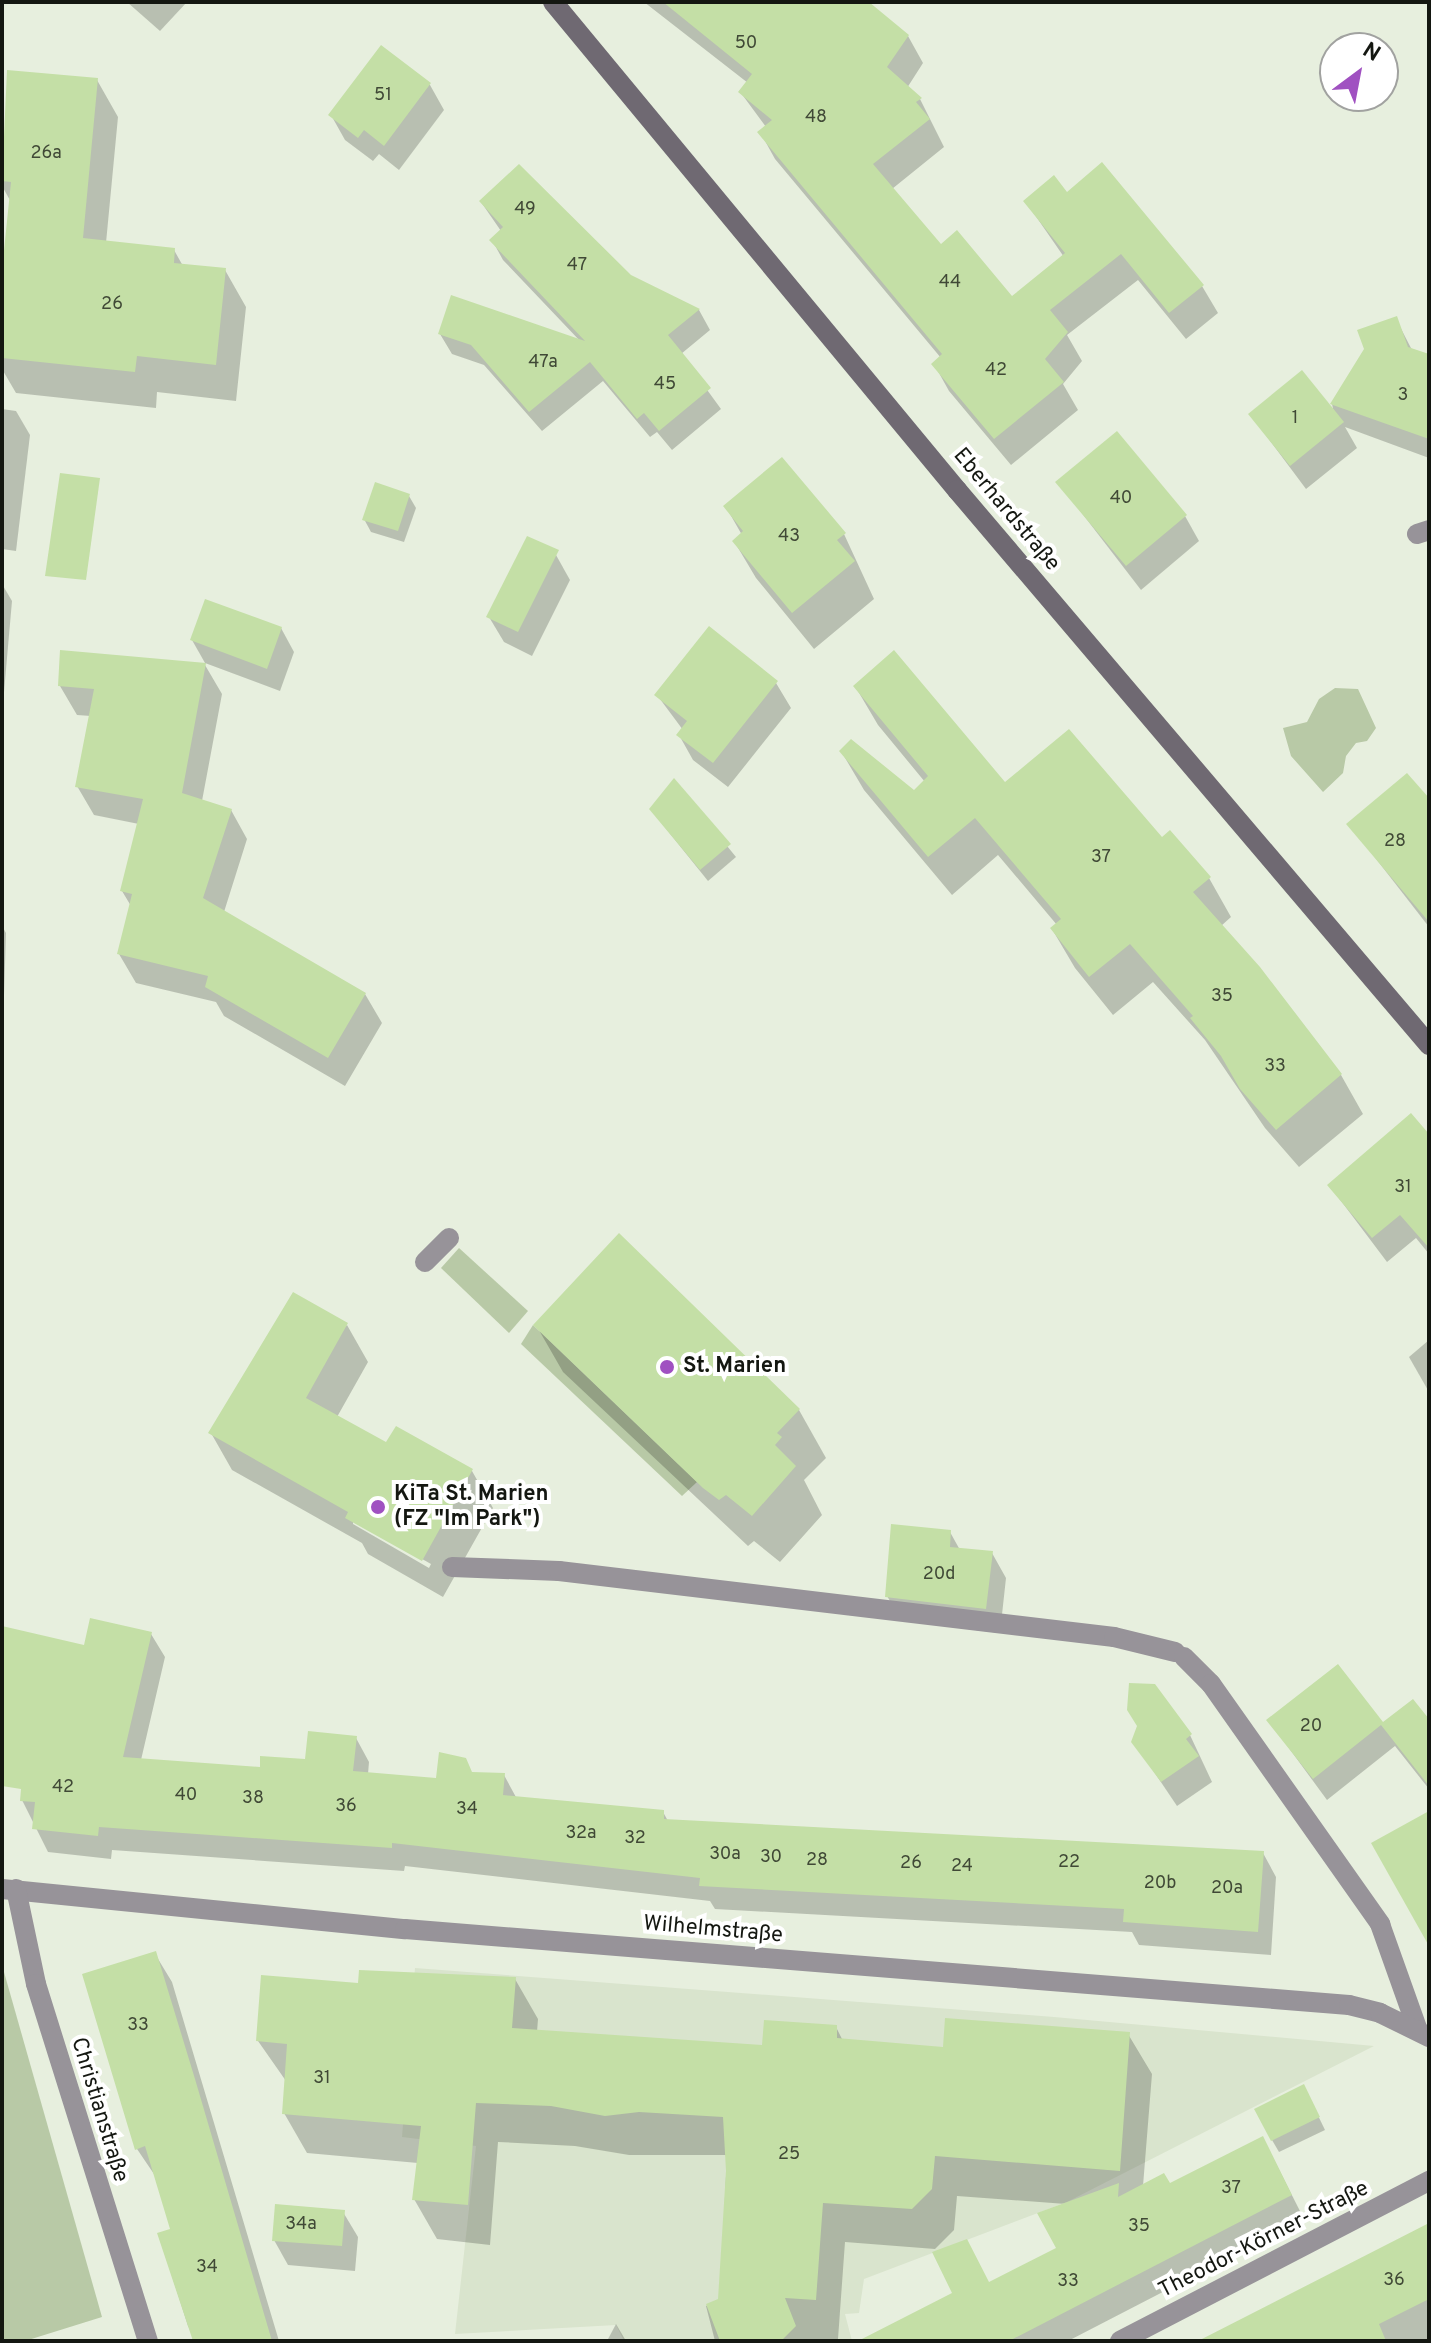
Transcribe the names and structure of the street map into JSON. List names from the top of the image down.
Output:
{
  "streets": {
    "main road": ["Eberhardstraße"],
    "street": ["Wilhelmstraße", "Christianstraße", "Theodor-Körner-Straße"]
  },
  "crossings": [
    ["Wilhelmstraße", "Christianstraße"]
  ],
  "places": ["St. Marien", "KiTa St. Marien (FZ \"Im Park\")"],
  "house_numbers": [
    "50",
    "51",
    "48",
    "26a",
    "49",
    "47",
    "44",
    "26",
    "47a",
    "42",
    "45",
    "3",
    "1",
    "40",
    "43",
    "28",
    "37",
    "35",
    "33",
    "31",
    "20d",
    "20",
    "42",
    "40",
    "38",
    "36",
    "34",
    "32a",
    "32",
    "30a",
    "30",
    "28",
    "22",
    "26",
    "24",
    "20b",
    "20a",
    "33",
    "31",
    "25",
    "37",
    "34a",
    "35",
    "34",
    "36",
    "33"
  ],
  "north": "top right"
}
